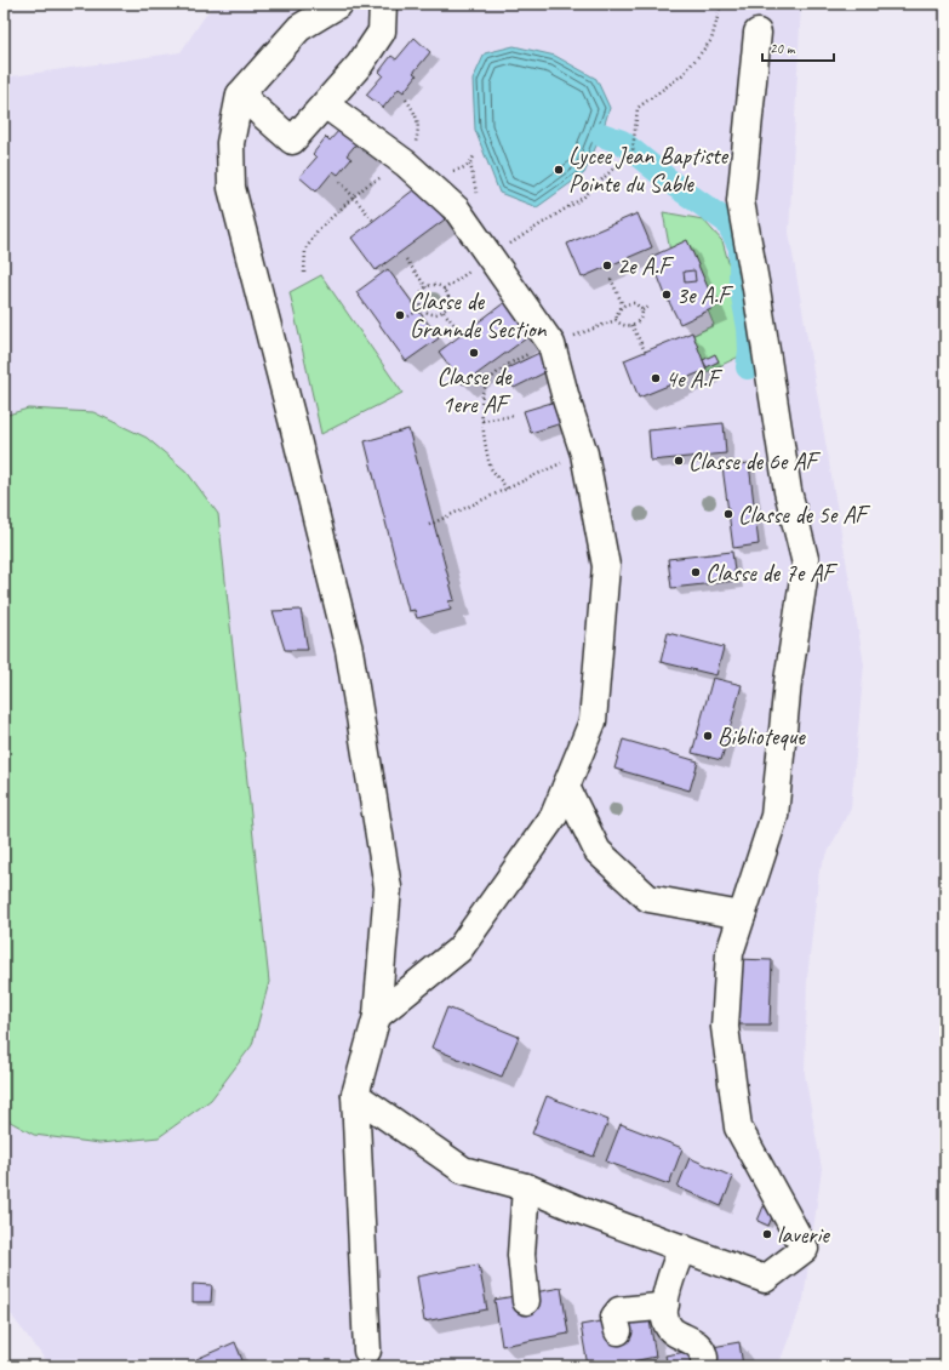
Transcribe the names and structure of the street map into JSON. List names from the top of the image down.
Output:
{
  "places": [
    "Lycee Jean Baptiste Pointe du Sable",
    "2e A.F",
    "3e A.F",
    "Classe de Grannde Section",
    "Classe de 1ere AF",
    "4e A.F",
    "Classe de 6e AF",
    "Classe de 5e AF",
    "Classe de 7e AF",
    "Biblioteque",
    "laverie"
  ],
  "scale_bar": "20 m"
}
